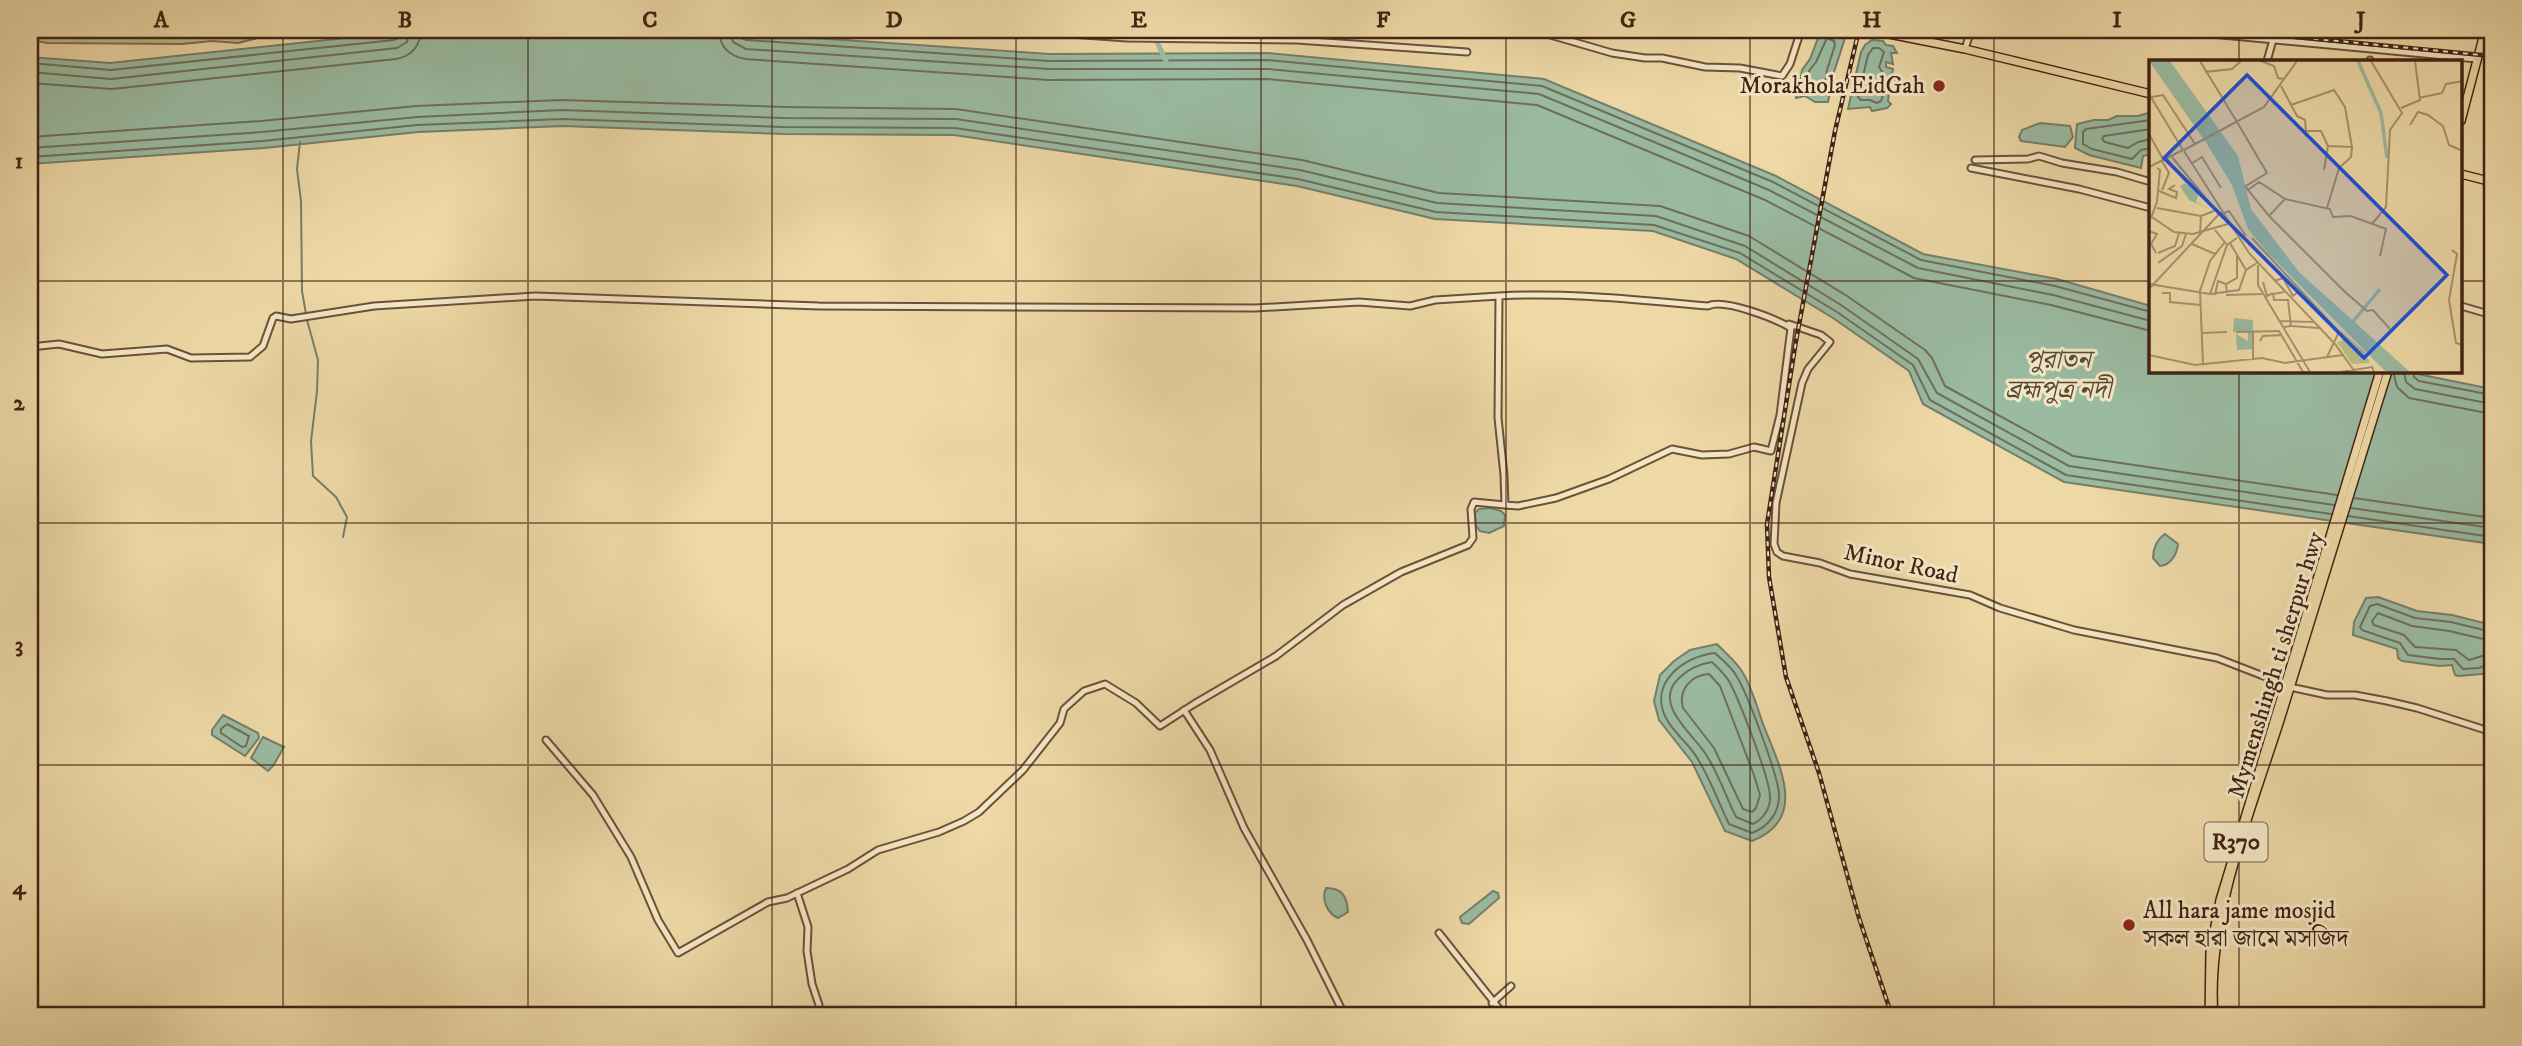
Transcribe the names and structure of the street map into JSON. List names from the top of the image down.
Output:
{
  "streets": {
    "main road": ["Mymenshingh ti sherpur hwy", "R370"],
    "street": ["Minor Road"]
  },
  "crossings": [
    ["Minor Road", "Mymenshingh ti sherpur hwy"]
  ],
  "water": ["পুরাতন ব্রহ্মপুত্র নদী"],
  "places": ["Morakhola EidGah", "All hara jame mosjid সকল হারা জামে মসজিদ"],
  "grid": {
    "columns": [
      "A",
      "B",
      "C",
      "D",
      "E",
      "F",
      "G",
      "H",
      "I",
      "J"
    ],
    "rows": [
      "1",
      "2",
      "3",
      "4"
    ]
  }
}
